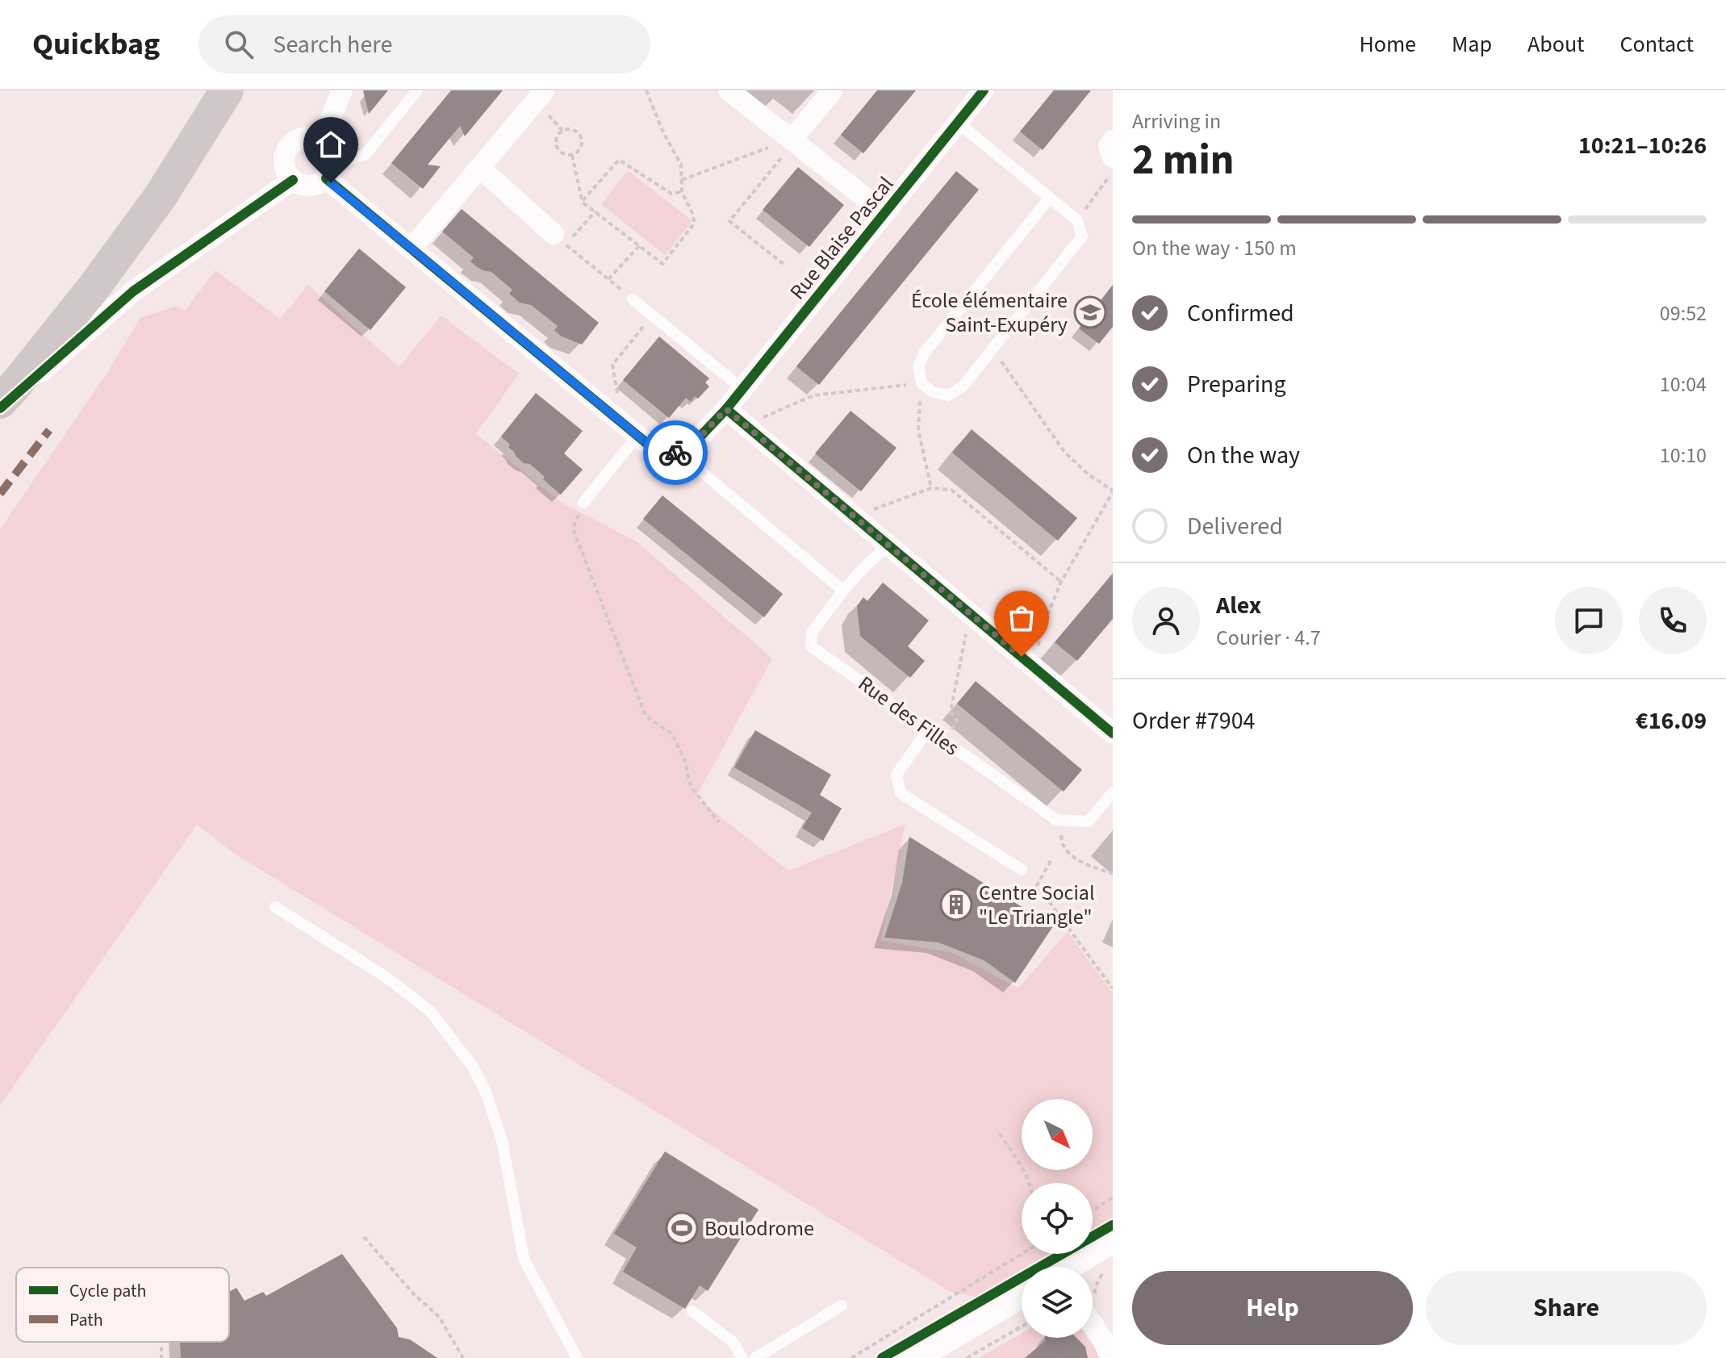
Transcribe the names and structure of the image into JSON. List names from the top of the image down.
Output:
{
  "streets": {
    "street": ["Rue Blaise Pascal"],
    "lane": ["Rue des Filles"]
  },
  "places": {
    "school or university": ["École élémentaire Saint-Exupéry"],
    "building": ["Centre Social \"Le Triangle\""],
    "sports": ["Boulodrome"]
  },
  "legend": ["Cycle path", "Path"],
  "north": "bottom right",
  "page": {
    "header": "Quickbag",
    "search": "Search here",
    "nav": [
      "Home",
      "Map",
      "About",
      "Contact"
    ],
    "heading": ["2 min", "Arriving in", "10:21–10:26"],
    "panel": [
      "Alex",
      "Courier · 4.7",
      "Order #7904",
      "€16.09"
    ],
    "bar": "On the way · 150 m",
    "list": [
      ["Confirmed", "09:52"],
      ["Preparing", "10:04"],
      ["On the way", "10:10"],
      "Delivered"
    ],
    "buttons": ["Help", "Share"]
  }
}
